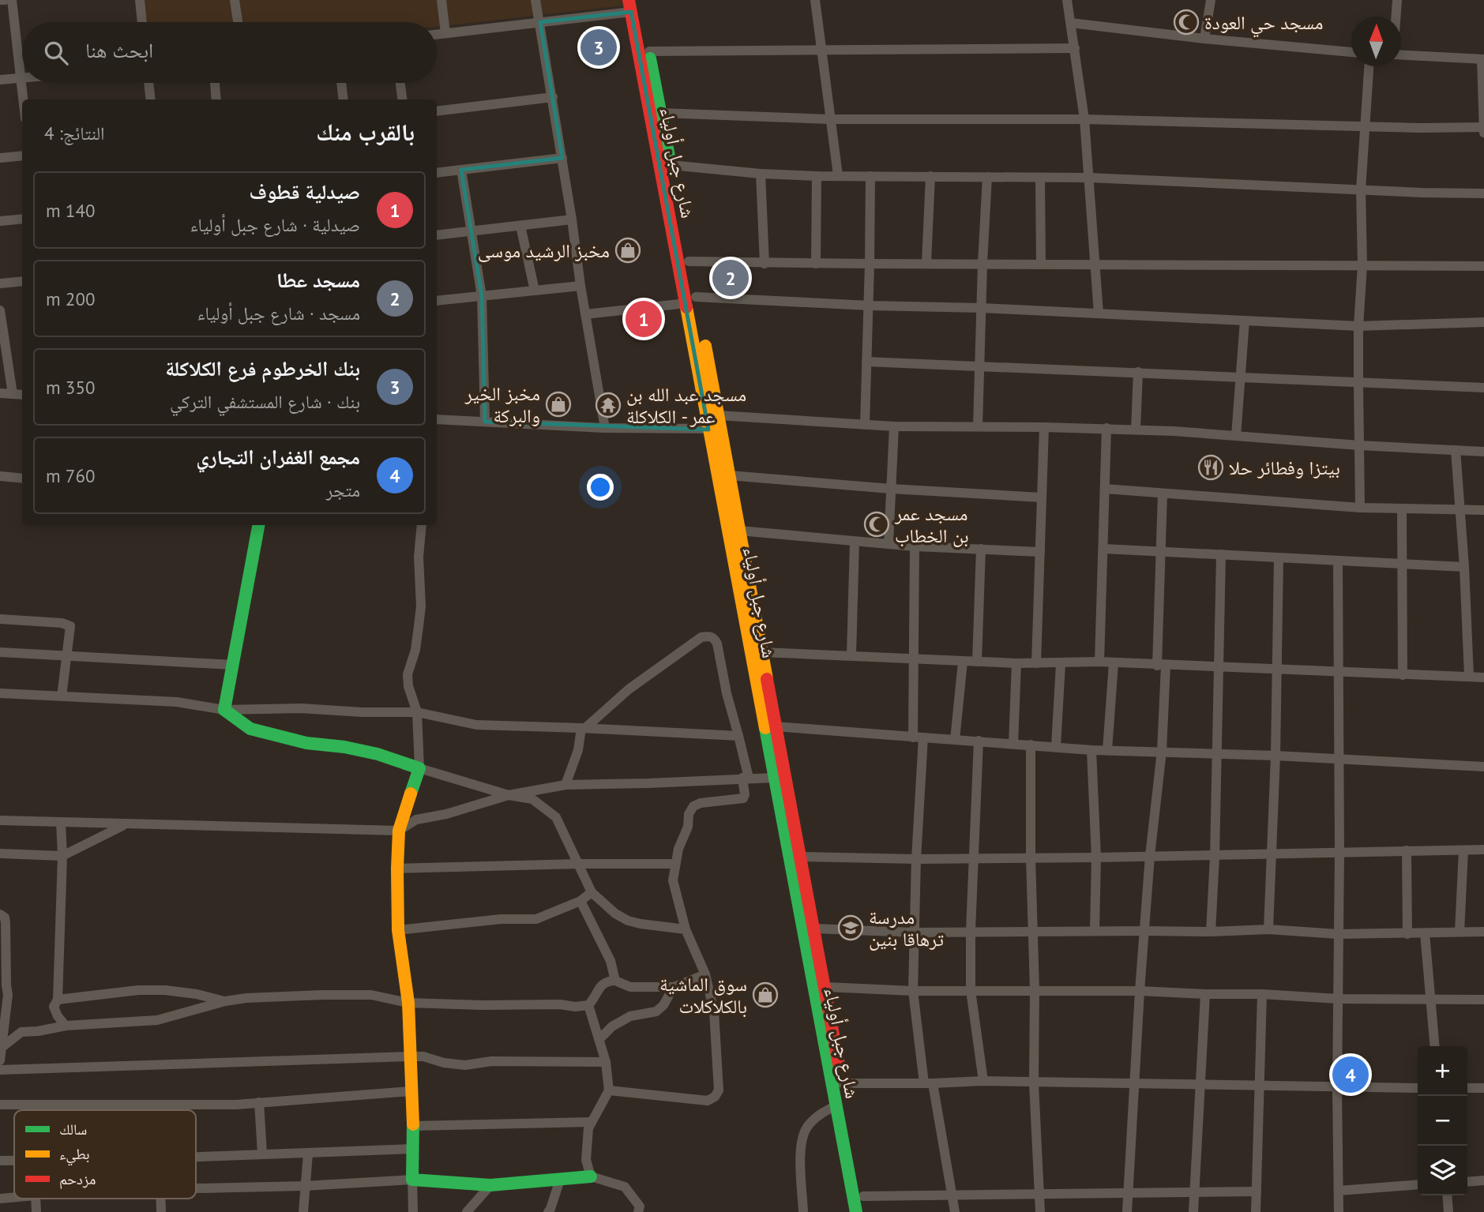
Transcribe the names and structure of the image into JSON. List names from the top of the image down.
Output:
{
  "streets": {
    "main road": ["شارع جبل أولياء"]
  },
  "places": {
    "mosque": ["مسجد حي العودة", "مسجد عمر بن الخطاب"],
    "shop": ["مخبز الرشيد موسى", "مخبز الخير والبركة", "سوق الماشية بالكلاكلات"],
    "temple": ["مسجد عبد الله بن عمر - الكلاكلة"],
    "restaurant": ["بيتزا وفطائر حلا"],
    "school or university": ["مدرسة ترهاقا بنين"]
  },
  "legend": ["سالك", "بطيء", "مزدحم"],
  "north": "top",
  "page": {
    "search": "ابحث هنا",
    "pins": [
      "3",
      "2",
      "1",
      "4"
    ],
    "heading": ["بالقرب منك", "النتائج: 4"],
    "list": [
      {
        "mark": "1",
        "name": "صيدلية قطوف",
        "note": "صيدلية · شارع جبل أولياء",
        "value": "140 m"
      },
      {
        "mark": "2",
        "name": "مسجد عطا",
        "note": "مسجد · شارع جبل أولياء",
        "value": "200 m"
      },
      {
        "mark": "3",
        "name": "بنك الخرطوم فرع الكلاكلة",
        "note": "بنك · شارع المستشفي التركي",
        "value": "350 m"
      },
      {
        "mark": "4",
        "name": "مجمع الغفران التجاري",
        "note": "متجر",
        "value": "760 m"
      }
    ],
    "map_buttons": ["+", "−"]
  }
}
